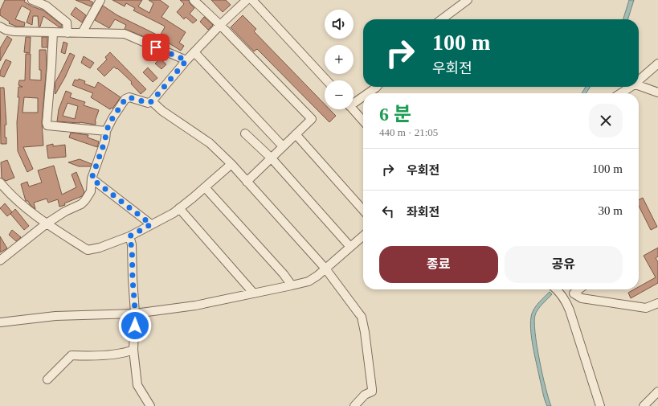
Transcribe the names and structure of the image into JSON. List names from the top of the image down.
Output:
{
  "page": {
    "map_buttons": ["+", "−"],
    "turn": ["100 m", "우회전"],
    "heading": ["6 분", "440 m · 21:05"],
    "list": [
      {
        "name": "우회전",
        "value": "100 m"
      },
      {
        "name": "좌회전",
        "value": "30 m"
      }
    ],
    "buttons": ["종료", "공유"]
  }
}
